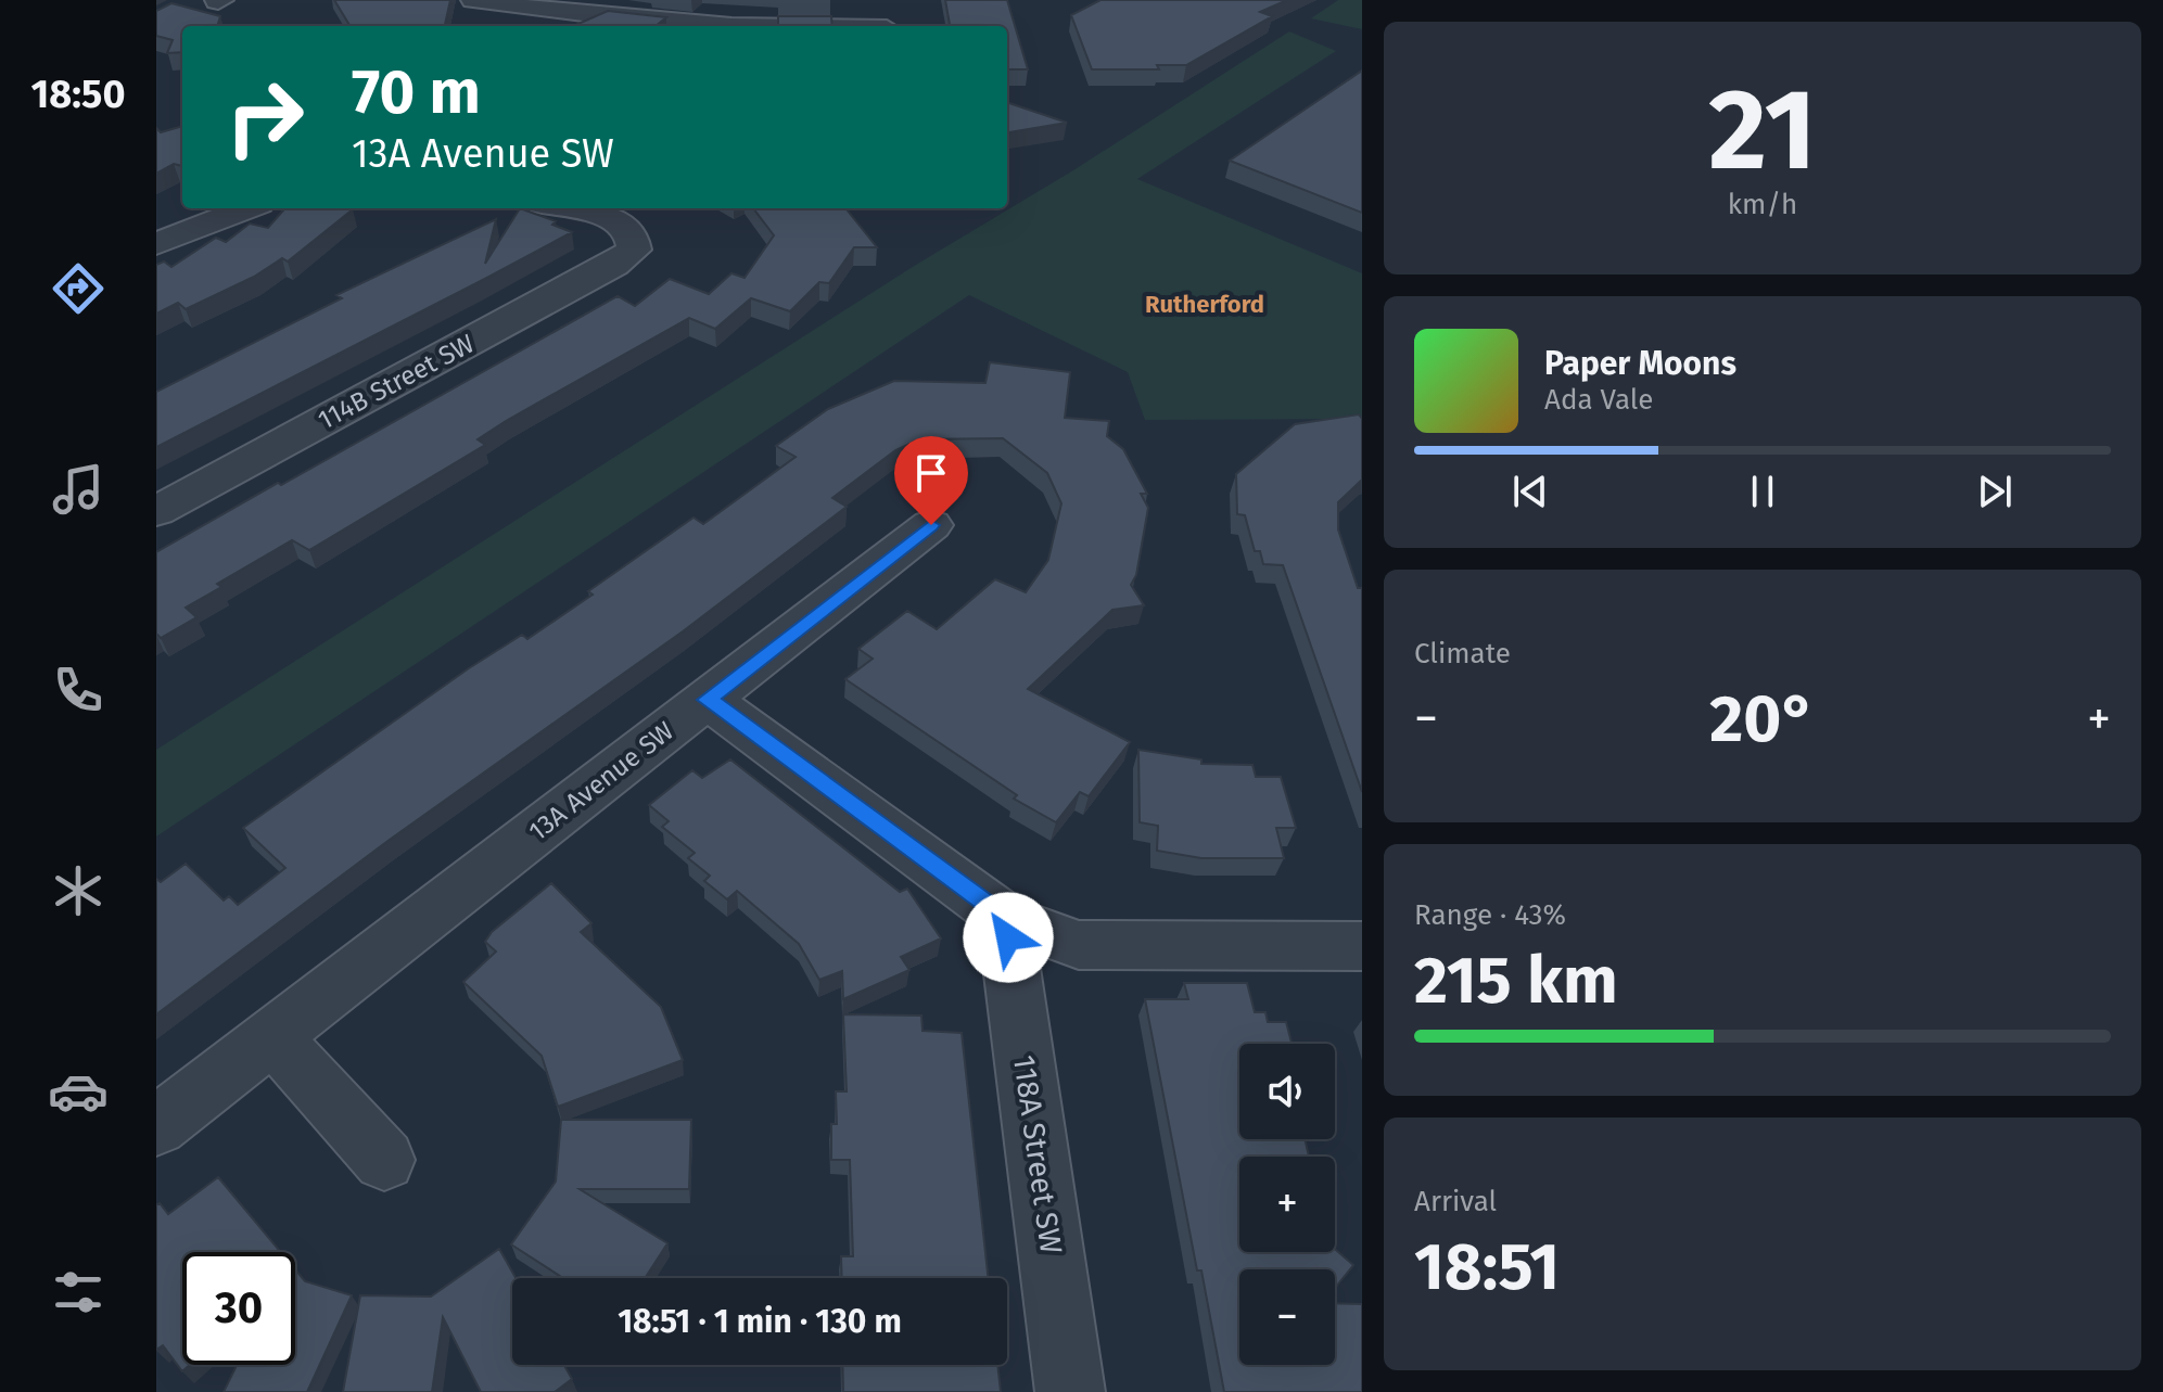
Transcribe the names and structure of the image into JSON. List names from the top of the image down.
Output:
{
  "streets": {
    "street": ["114B Street SW", "13A Avenue SW", "118A Street SW"]
  },
  "districts": ["Rutherford"],
  "page": {
    "tabs": "18:50",
    "tile": [
      ["21", "km/h"],
      "Climate",
      ["Range · 43%", "215 km"],
      ["Arrival", "18:51"]
    ],
    "turn": ["70 m", "13A Avenue SW"],
    "song": ["Paper Moons", "Ada Vale"],
    "heat": ["−", "20°", "+"],
    "map_buttons": ["+", "−"],
    "limit": "30",
    "trip": "18:51 · 1 min · 130 m"
  }
}
